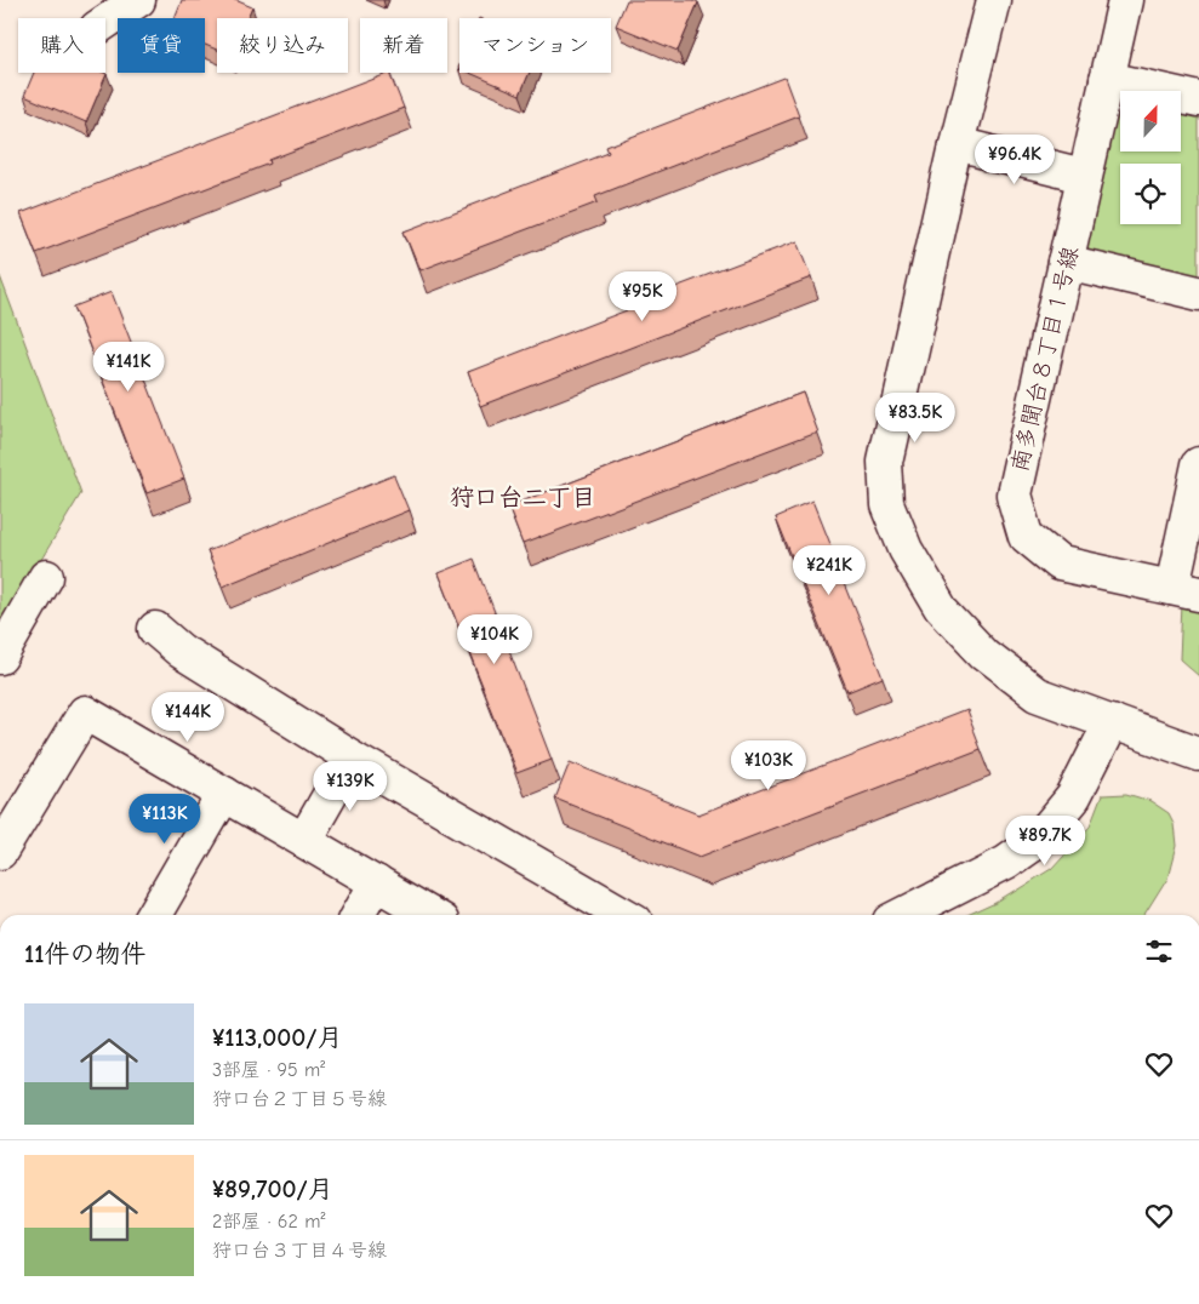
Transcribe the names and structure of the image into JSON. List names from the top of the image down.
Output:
{
  "streets": {
    "street": ["南多聞台８丁目１号線"]
  },
  "districts": ["狩口台二丁目"],
  "north": "top",
  "page": {
    "chip": [
      "購入",
      "賃貸",
      "絞り込み",
      "新着",
      "マンション"
    ],
    "price": [
      "¥96.4K",
      "¥95K",
      "¥141K",
      "¥83.5K",
      "¥241K",
      "¥104K",
      "¥144K",
      "¥103K",
      "¥139K",
      "¥113K",
      "¥89.7K"
    ],
    "heading": "11件の物件",
    "list": [
      {
        "name": "¥113,000/月",
        "note": "3部屋 · 95 m² · 狩口台２丁目５号線"
      },
      {
        "name": "¥89,700/月",
        "note": "2部屋 · 62 m² · 狩口台３丁目４号線"
      }
    ]
  }
}
